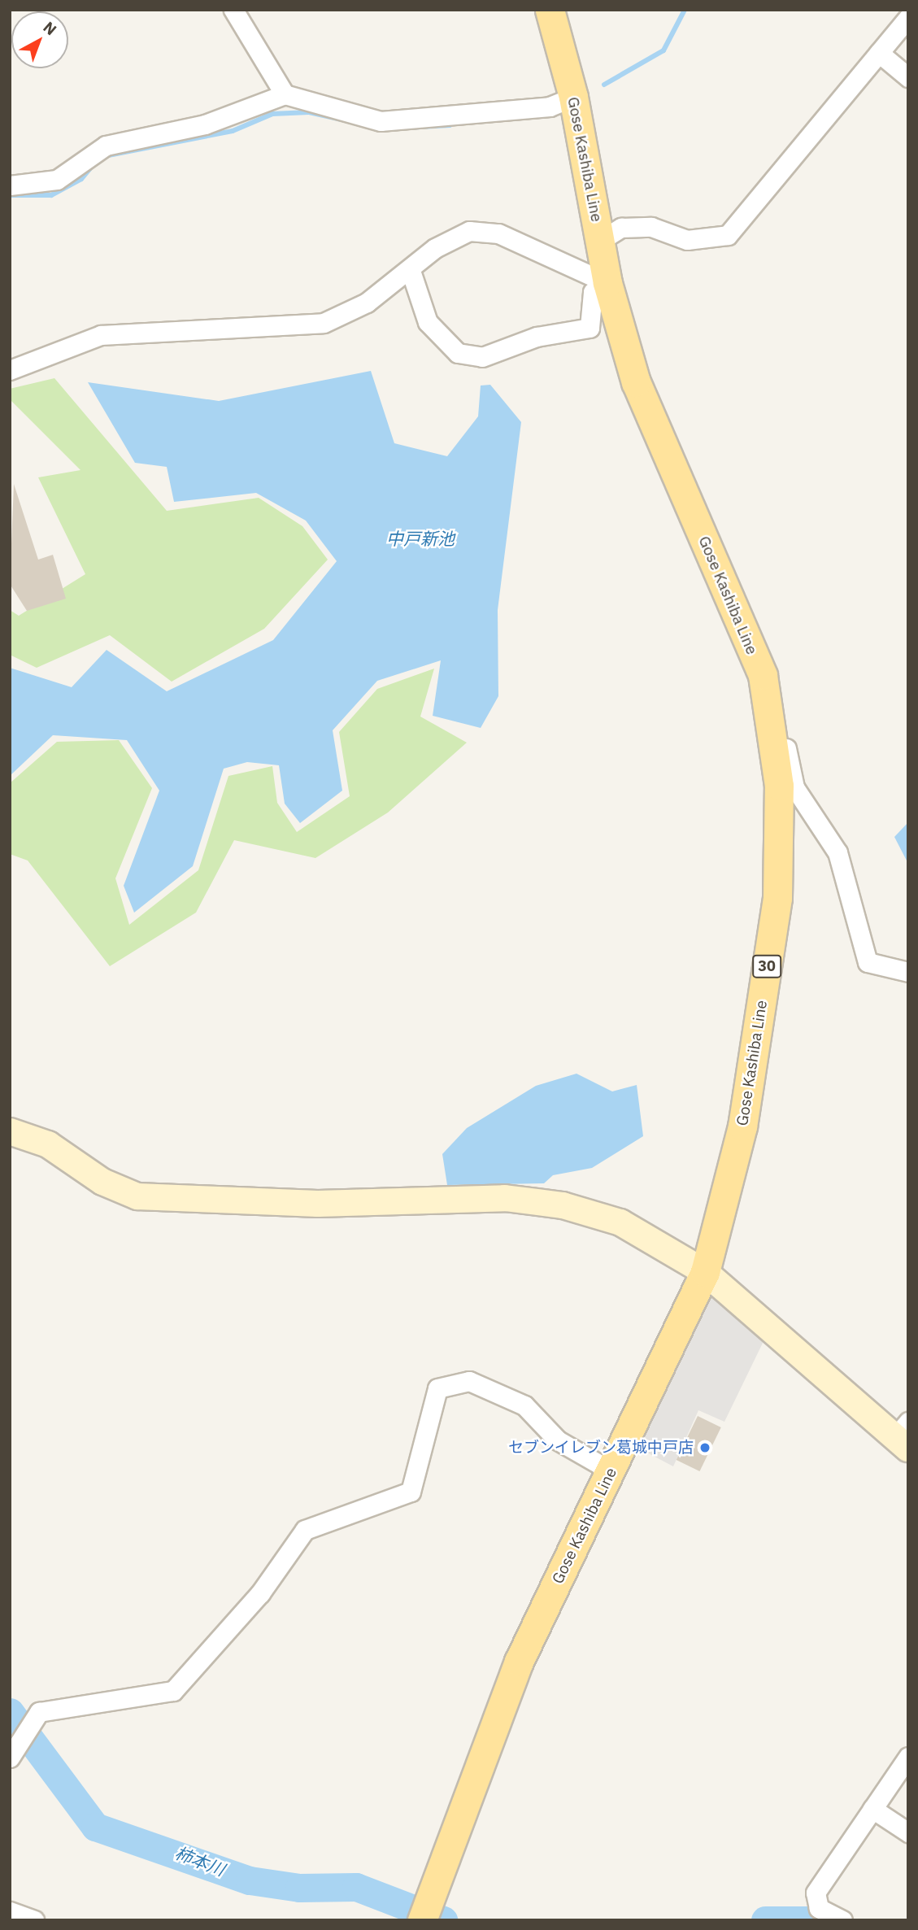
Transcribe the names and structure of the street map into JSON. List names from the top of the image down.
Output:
{
  "streets": {
    "main road": ["Gose Kashiba Line", "30"]
  },
  "water": ["中戸新池", "柿本川"],
  "places": ["セブンイレブン葛城中戸店"],
  "north": "top right"
}
